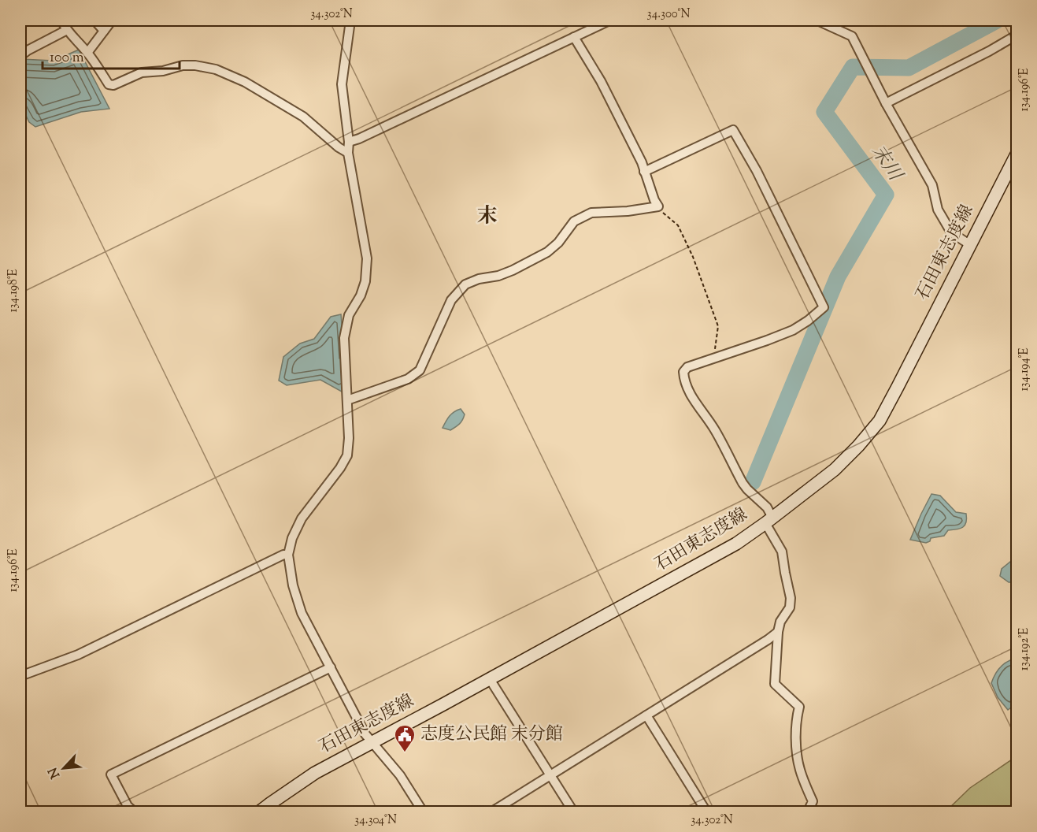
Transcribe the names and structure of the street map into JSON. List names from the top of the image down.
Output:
{
  "streets": {
    "main road": ["石田東志度線"]
  },
  "districts": ["末"],
  "water": ["末川"],
  "places": {
    "public building": ["志度公民館 末分館"]
  },
  "scale_bar": "100 m",
  "north": "bottom left",
  "coordinates": [
    "34.302°N",
    "34.300°N",
    "134.196°E",
    "134.198°E",
    "134.194°E",
    "134.192°E",
    "34.304°N"
  ]
}
